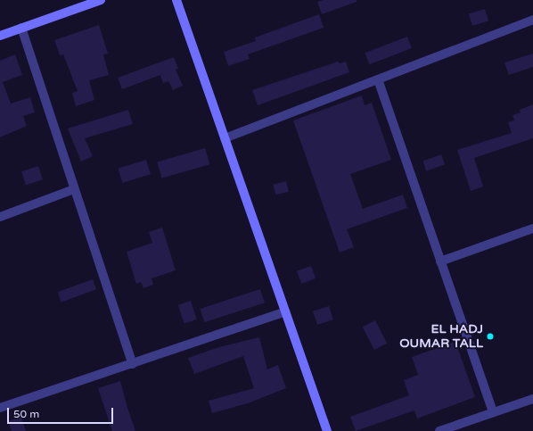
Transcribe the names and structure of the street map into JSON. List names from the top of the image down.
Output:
{
  "places": ["EL HADJ OUMAR TALL"],
  "scale_bar": "50 m"
}
